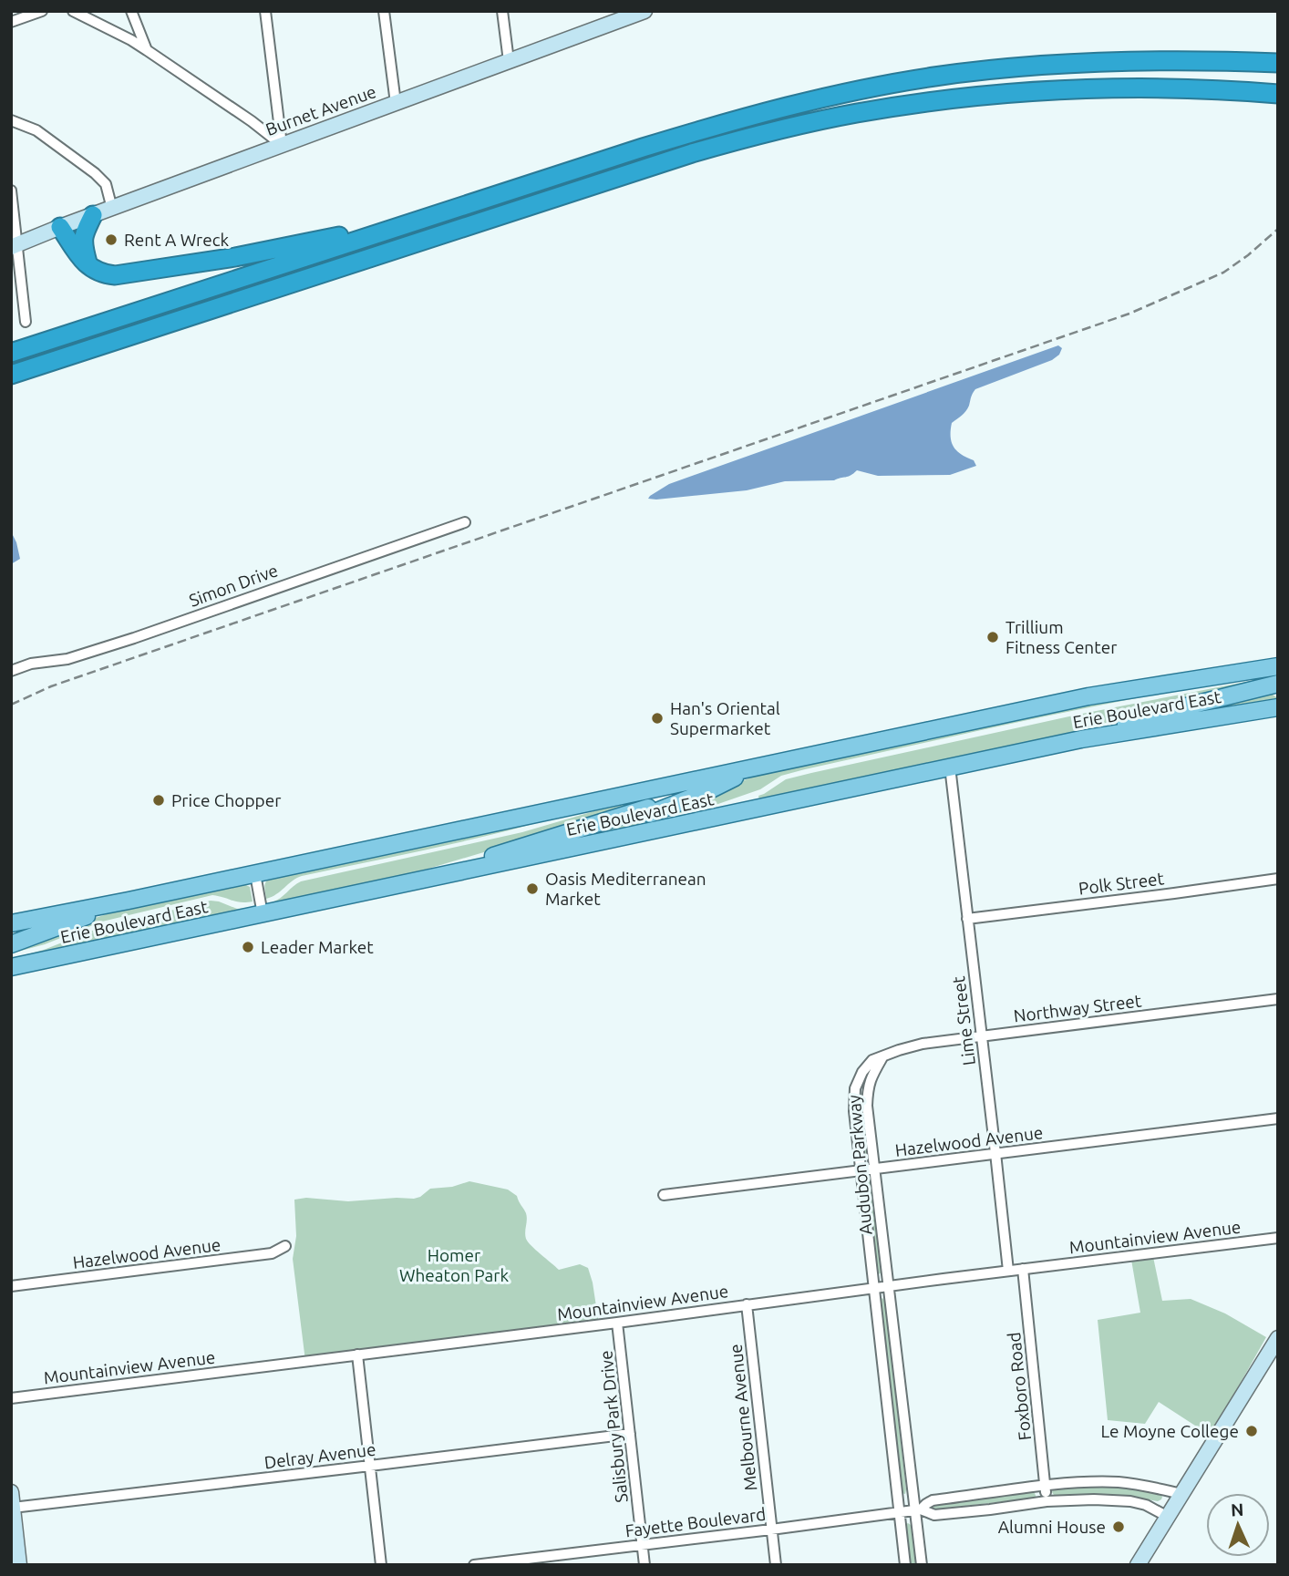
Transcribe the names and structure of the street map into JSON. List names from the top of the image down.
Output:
{
  "streets": {
    "main road": ["Erie Boulevard East"],
    "street": [
      "Burnet Avenue",
      "Simon Drive",
      "Polk Street",
      "Northway Street",
      "Lime Street",
      "Hazelwood Avenue",
      "Audubon Parkway",
      "Mountainview Avenue",
      "Foxboro Road",
      "Melbourne Avenue",
      "Salisbury Park Drive",
      "Delray Avenue",
      "Fayette Boulevard"
    ]
  },
  "crossings": [
    ["Erie Boulevard East", "Lime Street"],
    ["Polk Street", "Lime Street"],
    ["Northway Street", "Lime Street"],
    ["Northway Street", "Audubon Parkway"],
    ["Lime Street", "Hazelwood Avenue"],
    ["Lime Street", "Mountainview Avenue"],
    ["Hazelwood Avenue", "Audubon Parkway"],
    ["Audubon Parkway", "Mountainview Avenue"],
    ["Audubon Parkway", "Fayette Boulevard"],
    ["Mountainview Avenue", "Foxboro Road"],
    ["Mountainview Avenue", "Melbourne Avenue"],
    ["Mountainview Avenue", "Salisbury Park Drive"],
    ["Foxboro Road", "Fayette Boulevard"],
    ["Melbourne Avenue", "Fayette Boulevard"],
    ["Salisbury Park Drive", "Delray Avenue"],
    ["Salisbury Park Drive", "Fayette Boulevard"]
  ],
  "parks": ["Homer Wheaton Park"],
  "places": [
    "Rent A Wreck",
    "Trillium Fitness Center",
    "Han's Oriental Supermarket",
    "Price Chopper",
    "Oasis Mediterranean Market",
    "Leader Market",
    "Le Moyne College",
    "Alumni House"
  ],
  "north": "top"
}
